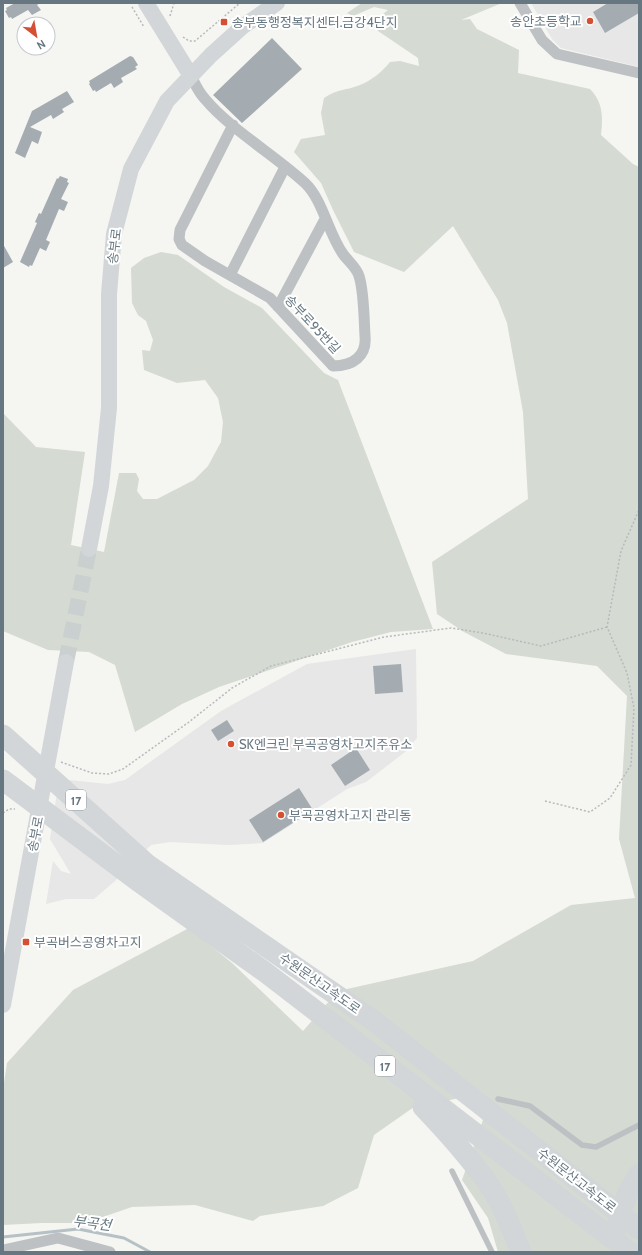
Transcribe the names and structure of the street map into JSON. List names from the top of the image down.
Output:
{
  "streets": {
    "highway": ["17", "수원문산고속도로"],
    "street": ["송부로", "송부로95번길"]
  },
  "crossings": [
    ["송부로", "송부로95번길"]
  ],
  "water": ["부곡천"],
  "places": {
    "other": ["송안초등학교", "SK엔크린 부곡공영차고지주유소", "부곡공영차고지 관리동"],
    "transit": ["송부동행정복지센터.금강4단지", "부곡버스공영차고지"]
  },
  "north": "bottom right"
}
